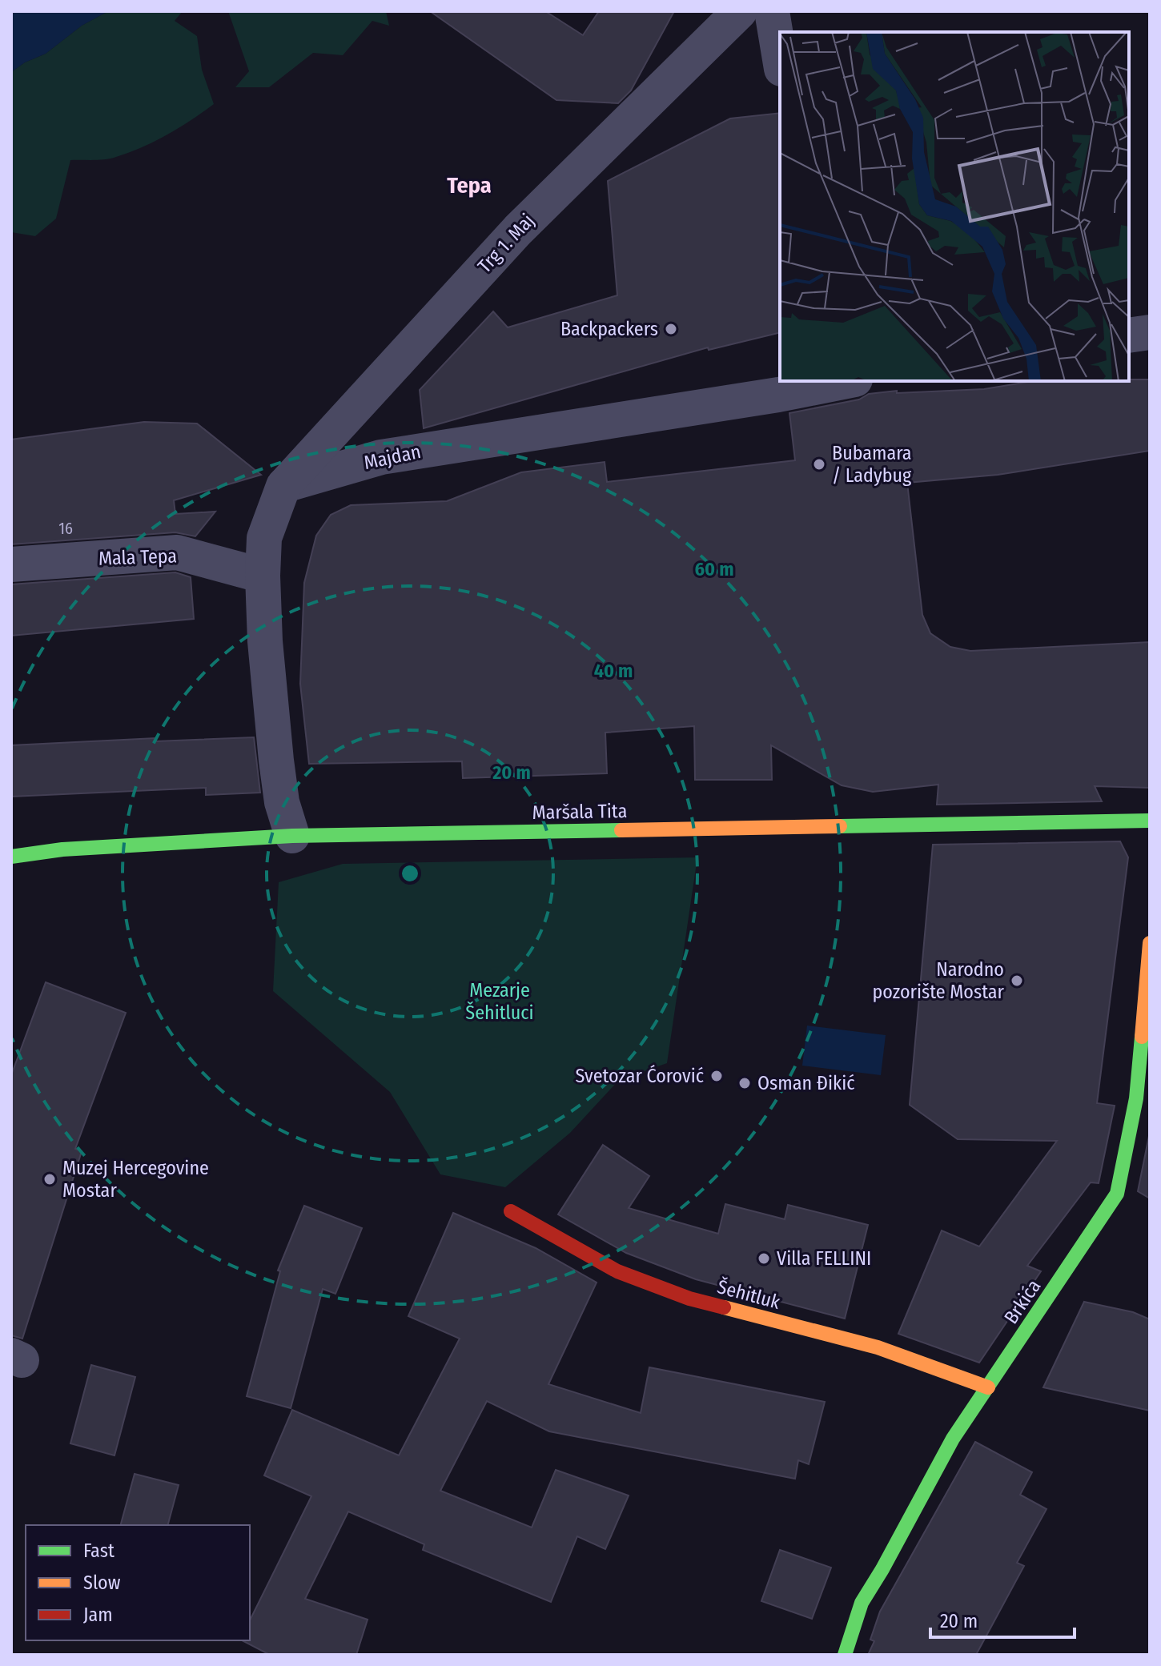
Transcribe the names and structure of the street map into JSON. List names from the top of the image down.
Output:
{
  "streets": {
    "street": [
      "Trg 1. Maj",
      "Majdan",
      "Mala Tepa",
      "Maršala Tita",
      "Šehitluk",
      "Brkića"
    ]
  },
  "crossings": [
    ["Trg 1. Maj", "Majdan"],
    ["Šehitluk", "Brkića"]
  ],
  "districts": ["Tepa"],
  "parks": ["Mezarje Šehitluci"],
  "places": [
    "Backpackers",
    "Bubamara / Ladybug",
    "Narodno pozorište Mostar",
    "Svetozar Ćorović",
    "Osman Đikić",
    "Muzej Hercegovine Mostar",
    "Villa FELLINI"
  ],
  "house_numbers": ["16"],
  "legend": ["Fast", "Slow", "Jam"],
  "scale_bar": "20 m",
  "rings": ["60 m", "40 m", "20 m"]
}
